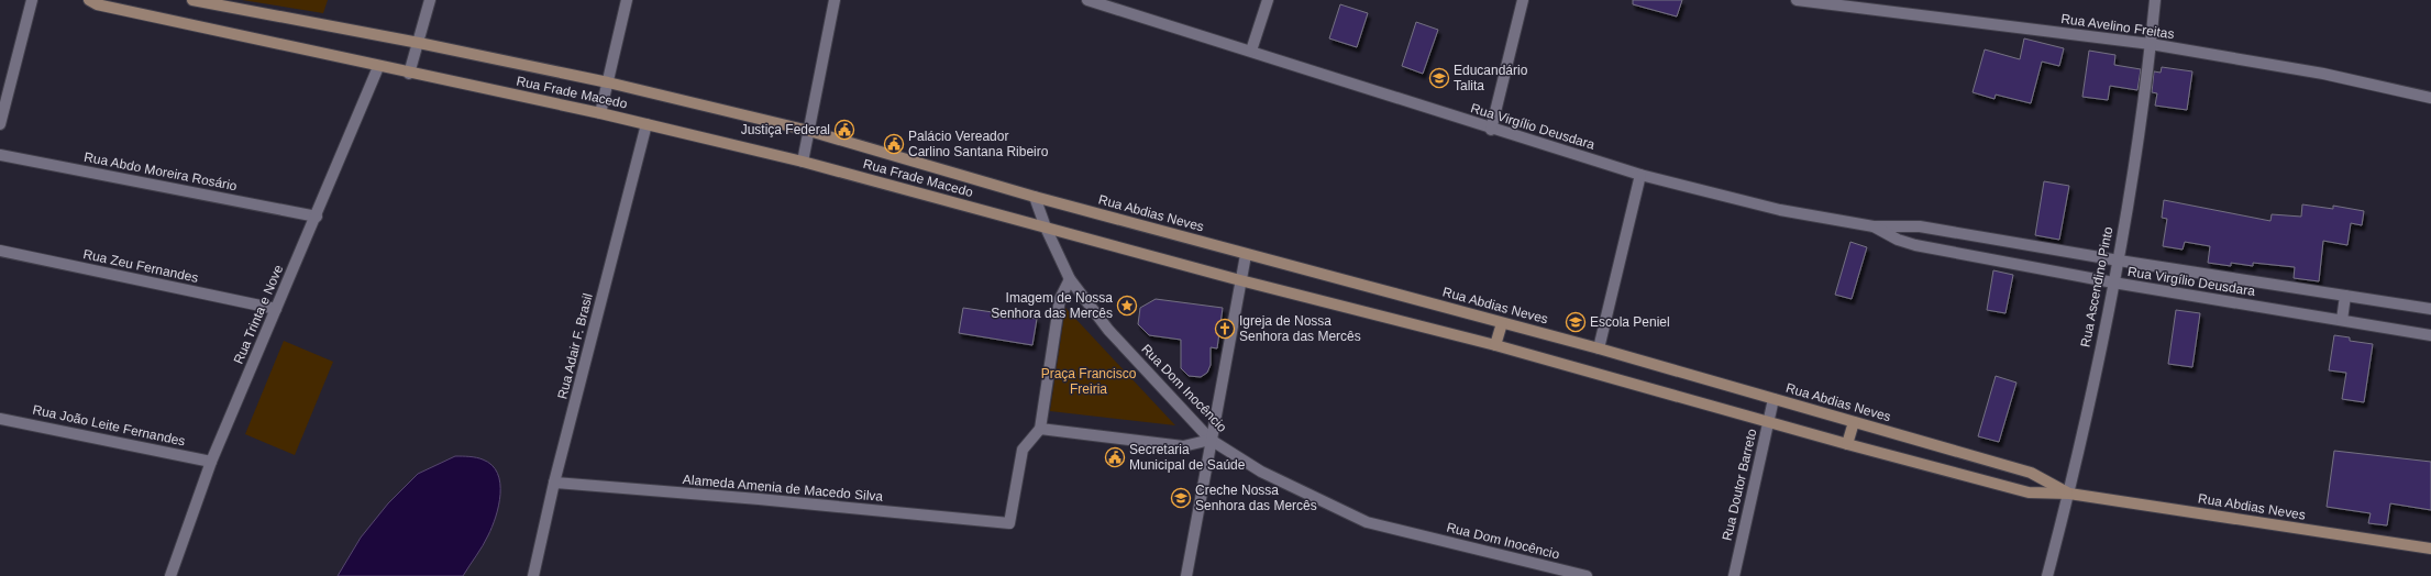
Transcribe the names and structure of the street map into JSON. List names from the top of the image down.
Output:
{
  "streets": {
    "main road": ["Rua Frade Macedo", "Rua Abdias Neves"],
    "street": [
      "Rua Avelino Freitas",
      "Rua Virgílio Deusdara",
      "Rua Abdo Moreira Rosário",
      "Rua Zeu Fernandes",
      "Rua Ascendino Pinto",
      "Rua Trinta e Nove",
      "Rua Adair F. Brasil",
      "Rua Dom Inocêncio",
      "Rua João Leite Fernandes",
      "Rua Doutor Barreto",
      "Alameda Amenia de Macedo Silva"
    ]
  },
  "crossings": [
    ["Rua Avelino Freitas", "Rua Ascendino Pinto"],
    ["Rua Frade Macedo", "Rua Abdias Neves"],
    ["Rua Frade Macedo", "Rua Trinta e Nove"],
    ["Rua Frade Macedo", "Rua Adair F. Brasil"],
    ["Rua Frade Macedo", "Rua Dom Inocêncio"],
    ["Rua Virgílio Deusdara", "Rua Ascendino Pinto"],
    ["Rua Abdo Moreira Rosário", "Rua Trinta e Nove"],
    ["Rua Abdias Neves", "Rua Ascendino Pinto"],
    ["Rua Abdias Neves", "Rua Dom Inocêncio"],
    ["Rua Abdias Neves", "Rua Doutor Barreto"],
    ["Rua Zeu Fernandes", "Rua Trinta e Nove"],
    ["Rua Trinta e Nove", "Rua João Leite Fernandes"],
    ["Rua Adair F. Brasil", "Alameda Amenia de Macedo Silva"]
  ],
  "parks": ["Praça Francisco Freiria"],
  "places": {
    "school or university": ["Educandário Talita", "Escola Peniel", "Creche Nossa Senhora das Mercês"],
    "public building": ["Justiça Federal", "Palácio Vereador Carlino Santana Ribeiro", "Secretaria Municipal de Saúde"],
    "place": ["Imagem de Nossa Senhora das Mercês"],
    "church": ["Igreja de Nossa Senhora das Mercês"]
  }
}
